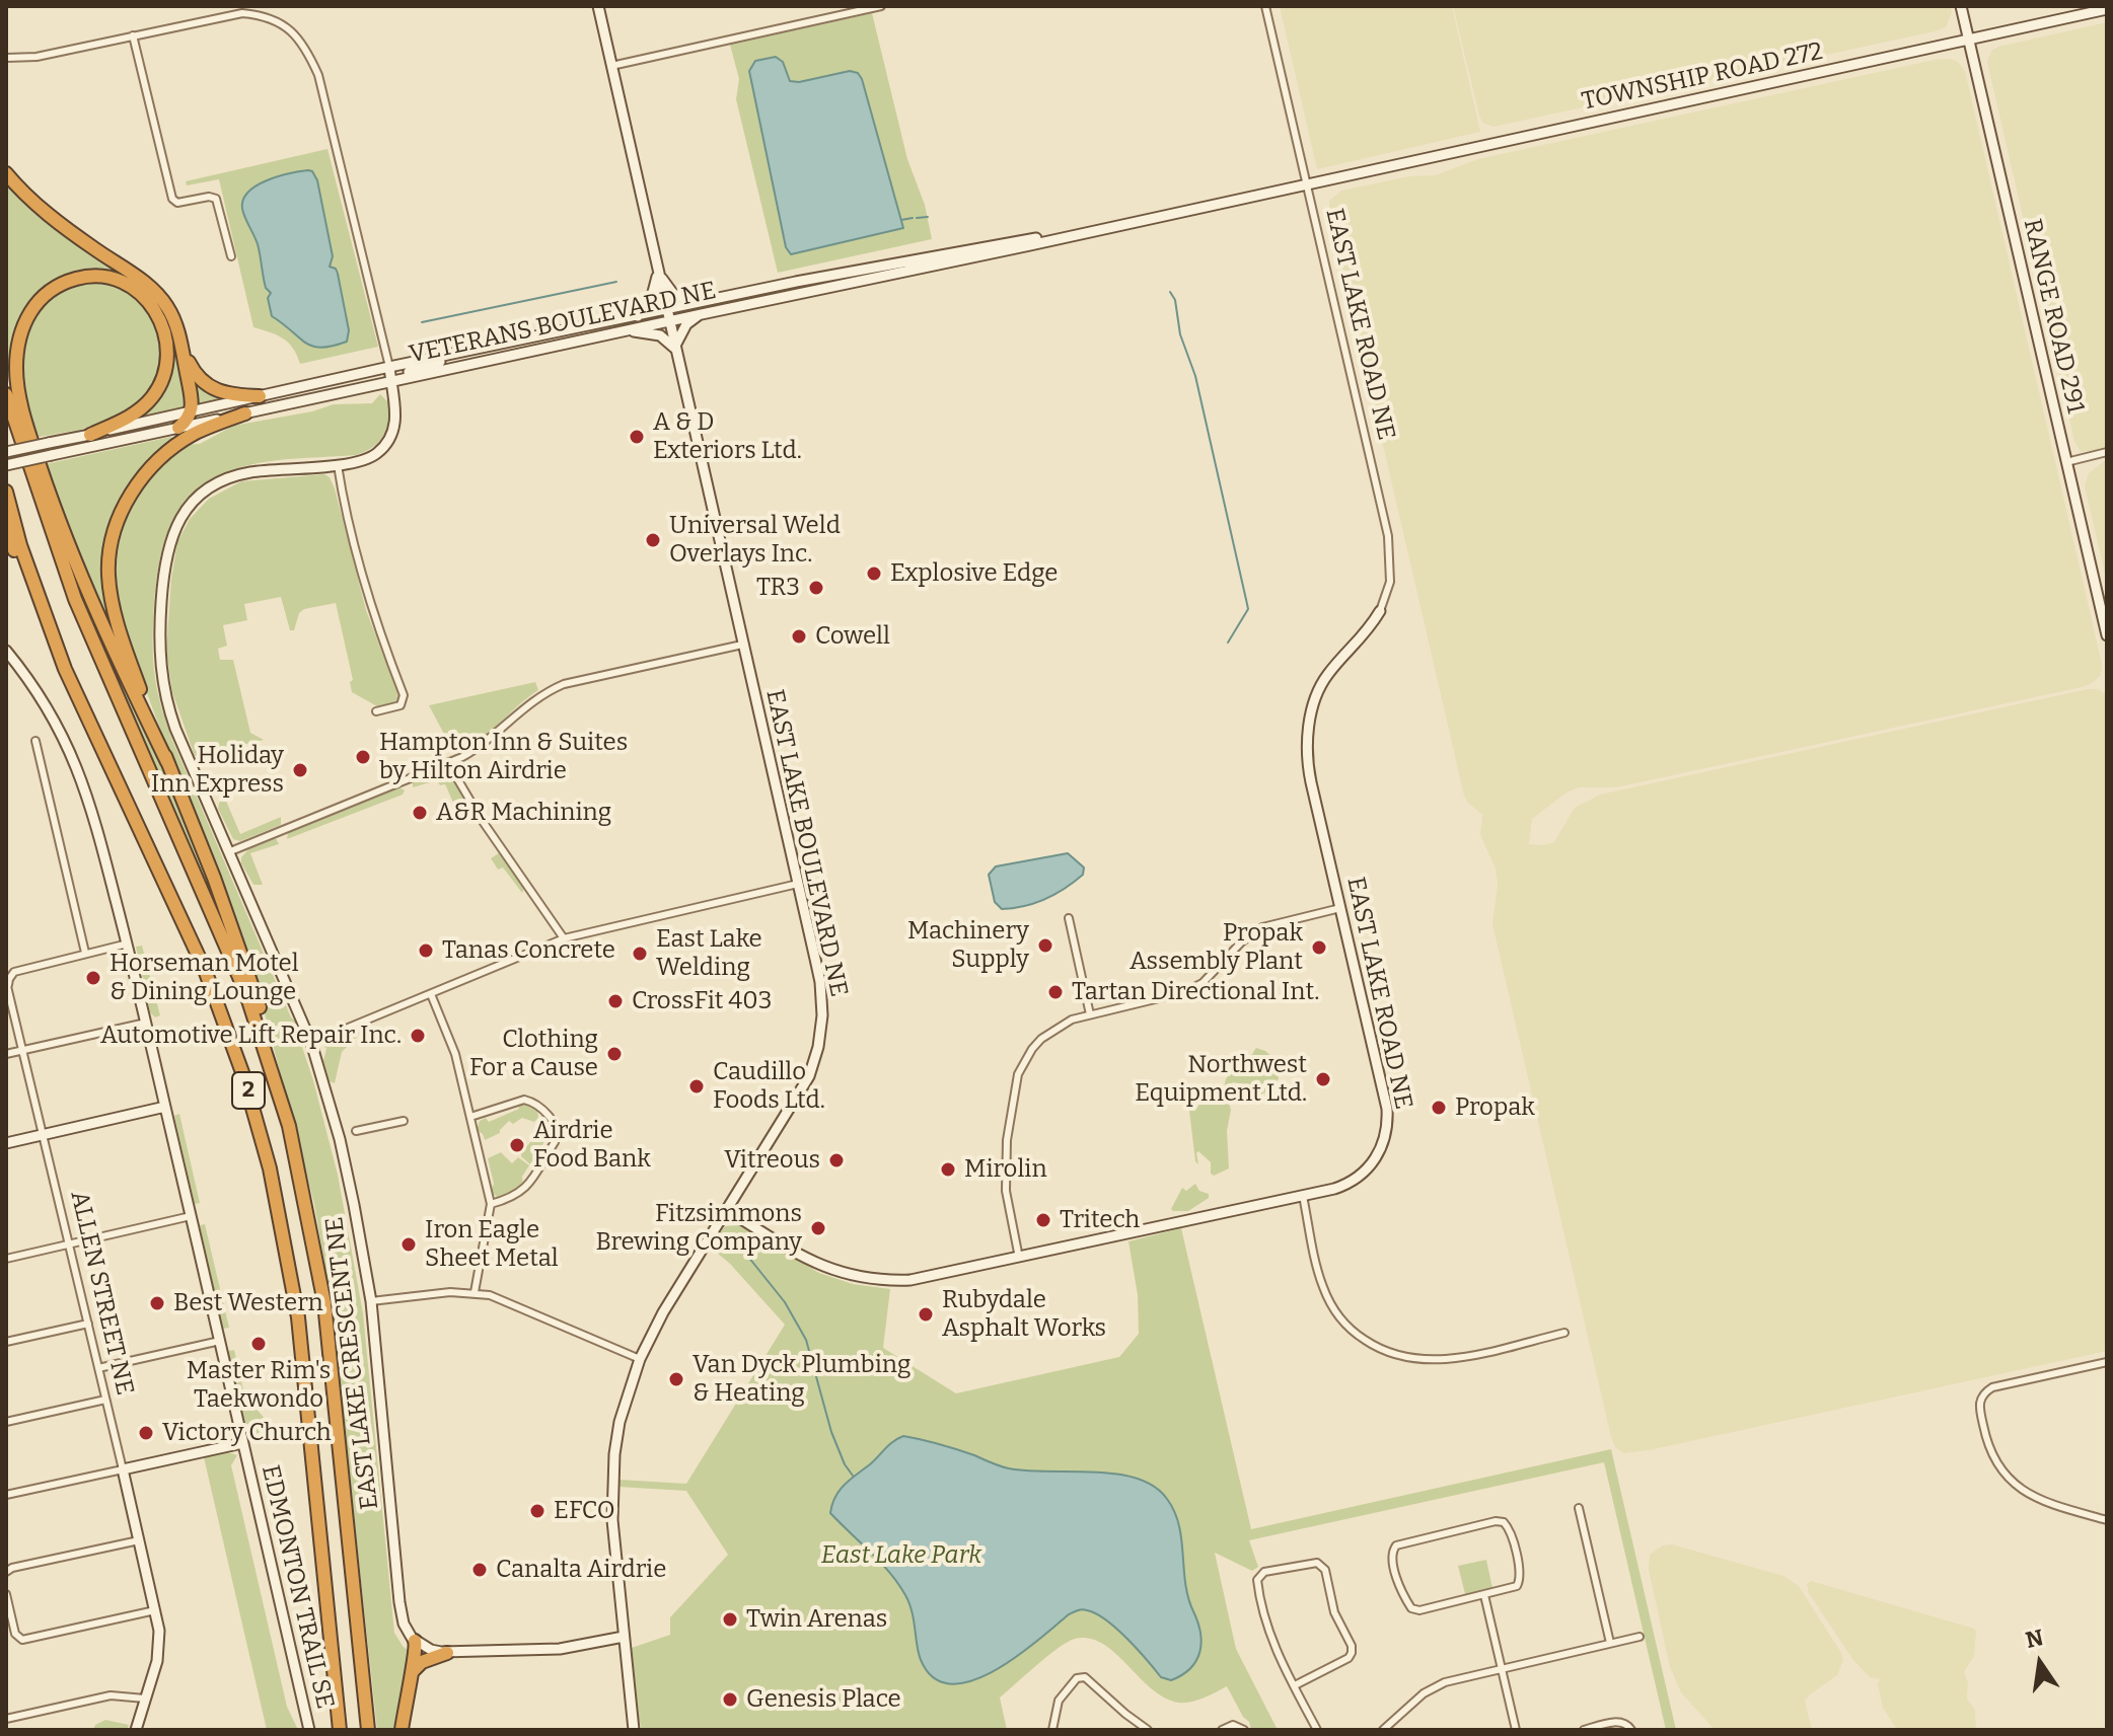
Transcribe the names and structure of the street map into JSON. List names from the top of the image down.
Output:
{
  "streets": {
    "highway": ["2"],
    "street": [
      "TOWNSHIP ROAD 272",
      "RANGE ROAD 291",
      "VETERANS BOULEVARD NE",
      "EAST LAKE ROAD NE",
      "EAST LAKE BOULEVARD NE",
      "ALLEN STREET NE",
      "EAST LAKE CRESCENT NE",
      "EDMONTON TRAIL SE"
    ]
  },
  "crossings": [
    ["TOWNSHIP ROAD 272", "RANGE ROAD 291"],
    ["TOWNSHIP ROAD 272", "VETERANS BOULEVARD NE"],
    ["TOWNSHIP ROAD 272", "EAST LAKE ROAD NE"],
    ["VETERANS BOULEVARD NE", "EAST LAKE ROAD NE"],
    ["VETERANS BOULEVARD NE", "EAST LAKE BOULEVARD NE"],
    ["VETERANS BOULEVARD NE", "EAST LAKE CRESCENT NE"],
    ["EAST LAKE ROAD NE", "EAST LAKE BOULEVARD NE"]
  ],
  "parks": ["East Lake Park"],
  "places": [
    "A & D Exteriors Ltd.",
    "Universal Weld Overlays Inc.",
    "Explosive Edge",
    "TR3",
    "Cowell",
    "Hampton Inn & Suites by Hilton Airdrie",
    "Holiday Inn Express",
    "A&R Machining",
    "Machinery Supply",
    "Propak Assembly Plant",
    "Tanas Concrete",
    "East Lake Welding",
    "Horseman Motel & Dining Lounge",
    "Tartan Directional Int.",
    "CrossFit 403",
    "Automotive Lift Repair Inc.",
    "Clothing For a Cause",
    "Northwest Equipment Ltd.",
    "Caudillo Foods Ltd.",
    "Propak",
    "Airdrie Food Bank",
    "Vitreous",
    "Mirolin",
    "Tritech",
    "Fitzsimmons Brewing Company",
    "Iron Eagle Sheet Metal",
    "Best Western",
    "Rubydale Asphalt Works",
    "Master Rim's Taekwondo",
    "Van Dyck Plumbing & Heating",
    "Victory Church",
    "EFCO",
    "Canalta Airdrie",
    "Twin Arenas",
    "Genesis Place"
  ],
  "north": "top"
}
